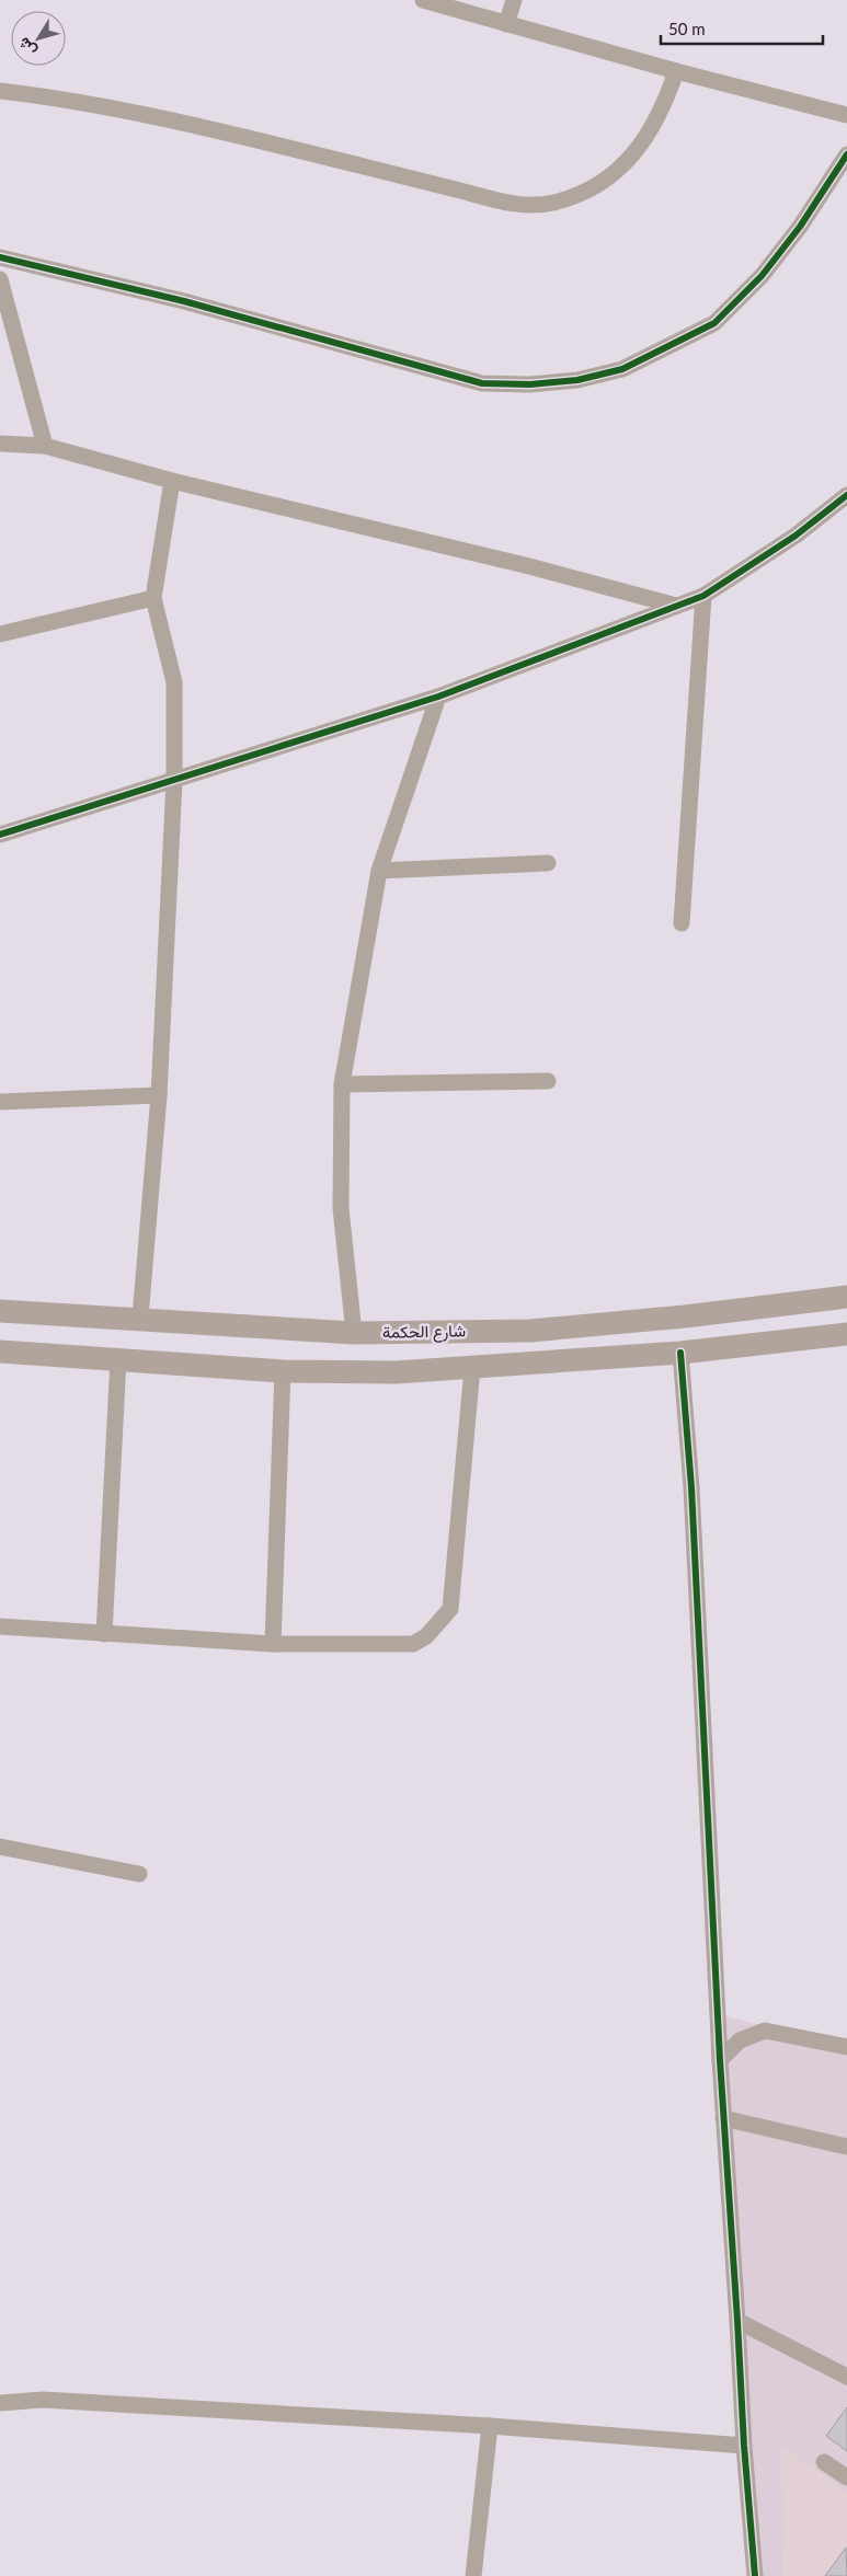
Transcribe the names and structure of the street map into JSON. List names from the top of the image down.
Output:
{
  "streets": {
    "street": ["شارع الحكمة"]
  },
  "scale_bar": "50 m",
  "north": "bottom left"
}
